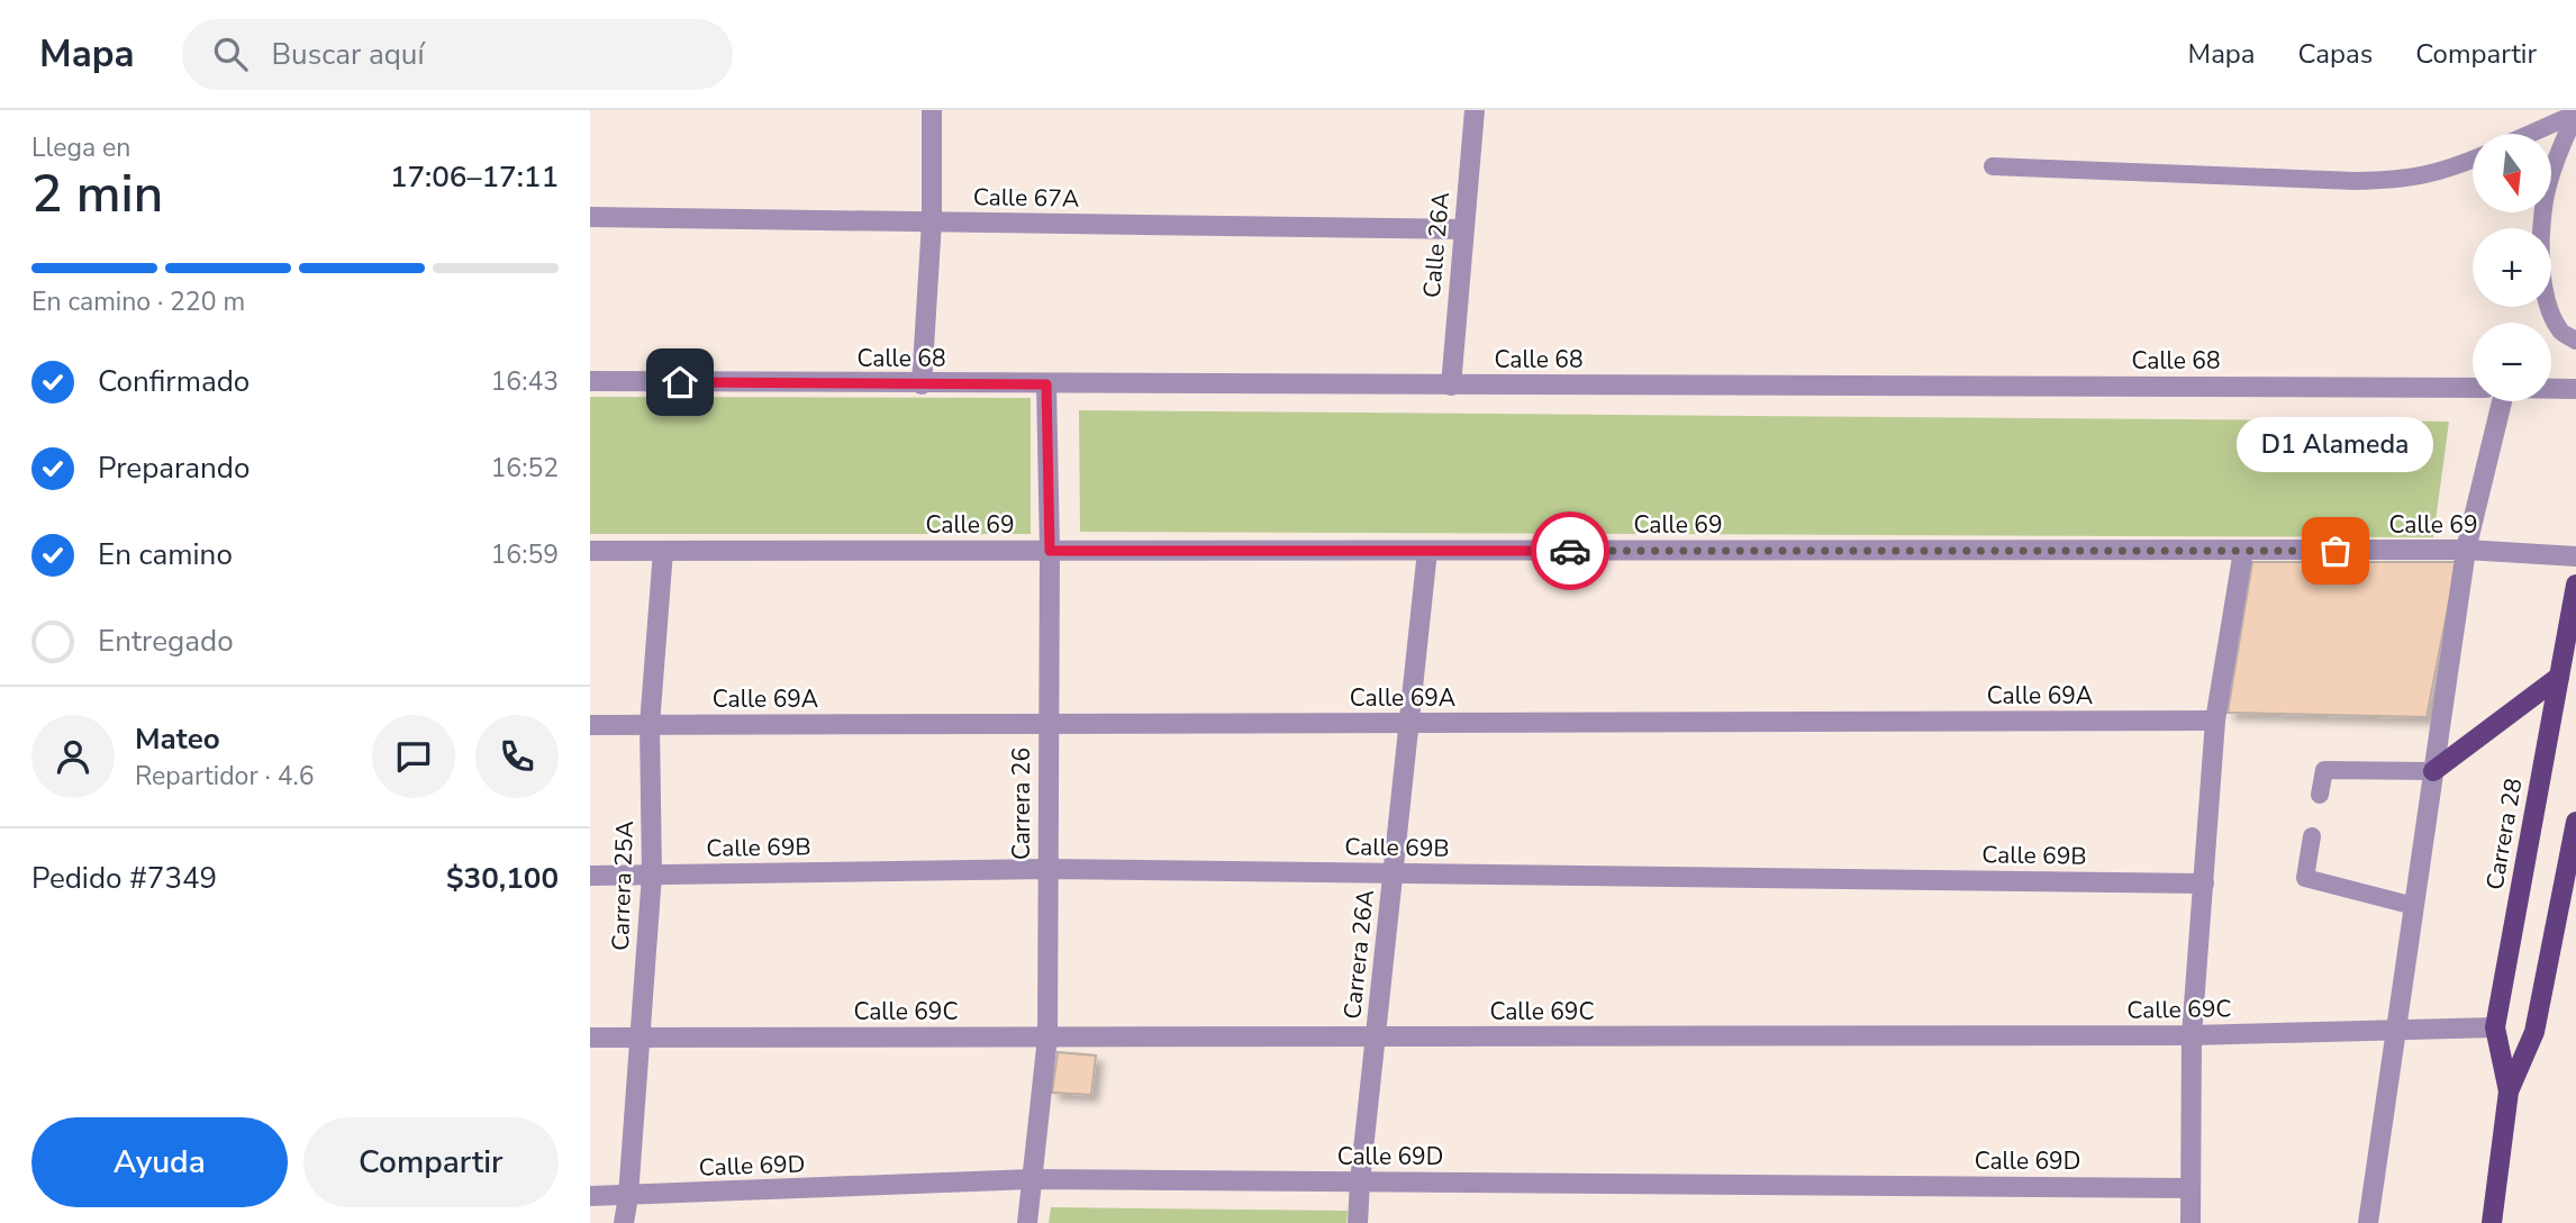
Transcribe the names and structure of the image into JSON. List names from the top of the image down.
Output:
{
  "streets": {
    "main road": ["Carrera 28"],
    "street": [
      "Calle 67A",
      "Calle 26A",
      "Calle 68",
      "Calle 69",
      "Calle 69A",
      "Carrera 26",
      "Calle 69B",
      "Carrera 25A",
      "Carrera 26A",
      "Calle 69C",
      "Calle 69D"
    ]
  },
  "crossings": [
    ["Calle 67A", "Calle 26A"],
    ["Calle 26A", "Calle 68"],
    ["Calle 68", "Carrera 26"],
    ["Calle 69", "Carrera 26"],
    ["Calle 69", "Carrera 25A"],
    ["Calle 69", "Carrera 26A"],
    ["Calle 69A", "Carrera 26"],
    ["Calle 69A", "Carrera 25A"],
    ["Calle 69A", "Carrera 26A"],
    ["Carrera 26", "Calle 69B"],
    ["Carrera 26", "Calle 69C"],
    ["Carrera 26", "Calle 69D"],
    ["Carrera 28", "Calle 69C"],
    ["Calle 69B", "Carrera 25A"],
    ["Calle 69B", "Carrera 26A"],
    ["Carrera 25A", "Calle 69C"],
    ["Carrera 25A", "Calle 69D"],
    ["Carrera 26A", "Calle 69C"],
    ["Carrera 26A", "Calle 69D"]
  ],
  "places": ["D1 Alameda"],
  "north": "bottom",
  "page": {
    "header": "Mapa",
    "search": "Buscar aquí",
    "nav": ["Mapa", "Capas", "Compartir"],
    "heading": ["2 min", "Llega en", "17:06–17:11"],
    "panel": [
      "Mateo",
      "Repartidor · 4.6",
      "Pedido #7349",
      "$30,100"
    ],
    "map_buttons": ["+", "−"],
    "bar": "En camino · 220 m",
    "list": [
      ["Confirmado", "16:43"],
      ["Preparando", "16:52"],
      ["En camino", "16:59"],
      "Entregado"
    ],
    "bubble": "D1 Alameda",
    "buttons": ["Ayuda", "Compartir"]
  }
}
